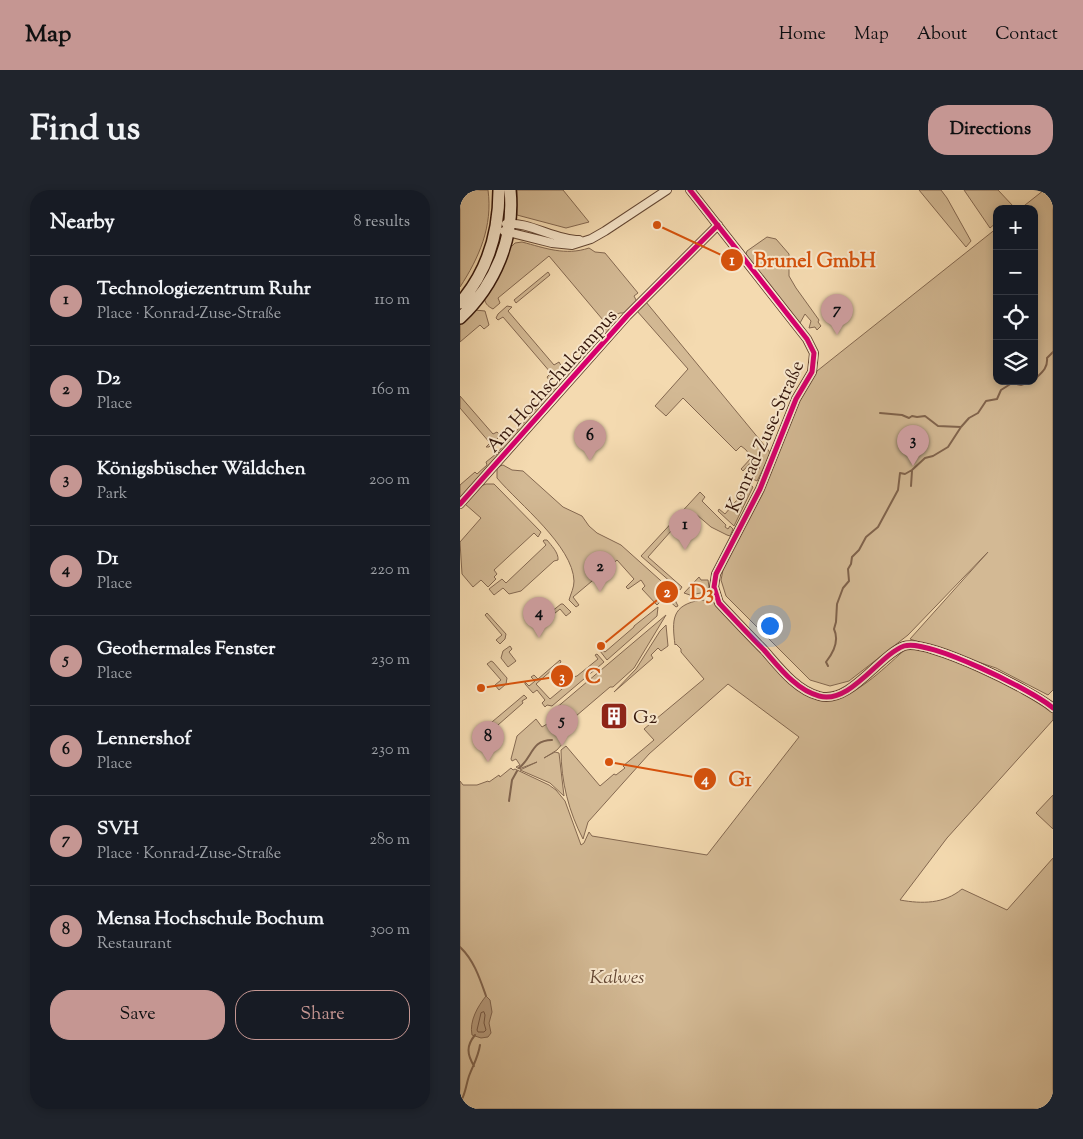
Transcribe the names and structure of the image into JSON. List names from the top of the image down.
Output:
{
  "streets": {
    "street": ["Am Hochschulcampus", "Konrad-Zuse-Straße"]
  },
  "crossings": [
    ["Am Hochschulcampus", "Konrad-Zuse-Straße"]
  ],
  "parks": ["Kalwes"],
  "places": {
    "other": [
      "Brunel GmbH",
      "D3",
      "C",
      "G1"
    ],
    "building": ["G2"]
  },
  "page": {
    "header": "Map",
    "nav": [
      "Home",
      "Map",
      "About",
      "Contact"
    ],
    "title": "Find us",
    "buttons": [
      "Directions",
      ["Save", "Share"]
    ],
    "heading": ["Nearby", "8 results"],
    "map_buttons": ["+", "−"],
    "list": [
      {
        "mark": "1",
        "name": "Technologiezentrum Ruhr",
        "note": "Place · Konrad-Zuse-Straße",
        "value": "110 m"
      },
      {
        "mark": "2",
        "name": "D2",
        "note": "Place",
        "value": "160 m"
      },
      {
        "mark": "3",
        "name": "Königsbüscher Wäldchen",
        "note": "Park",
        "value": "200 m"
      },
      {
        "mark": "4",
        "name": "D1",
        "note": "Place",
        "value": "220 m"
      },
      {
        "mark": "5",
        "name": "Geothermales Fenster",
        "note": "Place",
        "value": "230 m"
      },
      {
        "mark": "6",
        "name": "Lennershof",
        "note": "Place",
        "value": "230 m"
      },
      {
        "mark": "7",
        "name": "SVH",
        "note": "Place · Konrad-Zuse-Straße",
        "value": "280 m"
      },
      {
        "mark": "8",
        "name": "Mensa Hochschule Bochum",
        "note": "Restaurant",
        "value": "300 m"
      }
    ],
    "pins": [
      "7",
      "6",
      "3",
      "1",
      "2",
      "4",
      "5",
      "8"
    ]
  }
}
